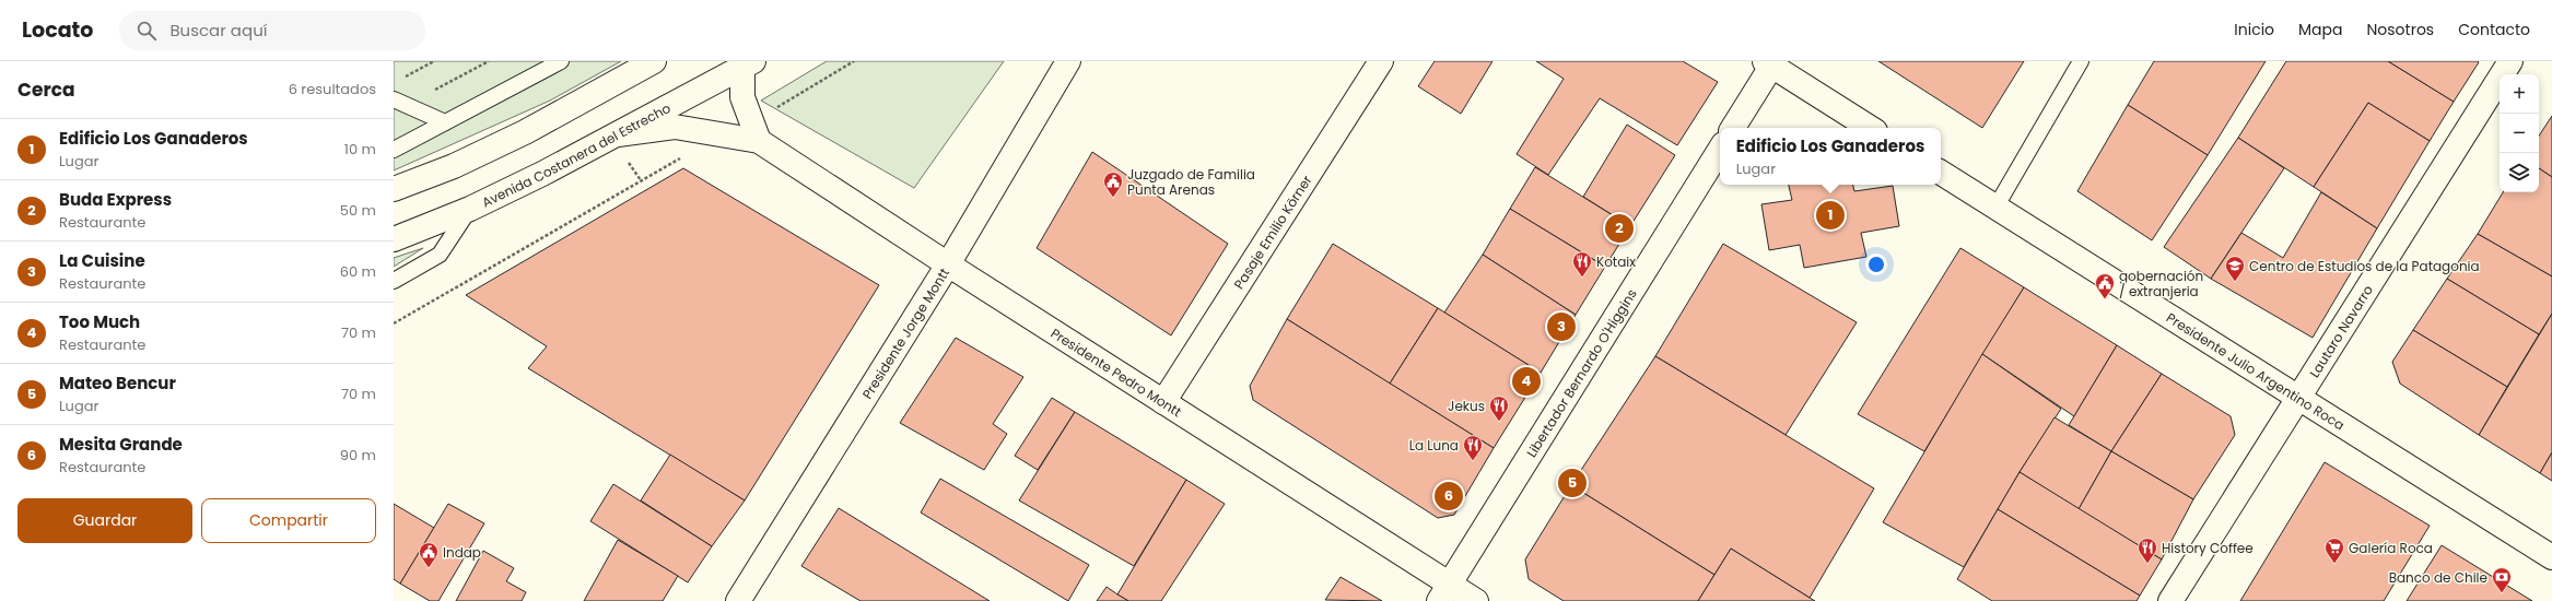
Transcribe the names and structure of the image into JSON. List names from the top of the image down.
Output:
{
  "streets": {
    "street": [
      "Avenida Costanera del Estrecho",
      "Pasaje Emilio Körner",
      "Lautaro Navarro",
      "Presidente Jorge Montt",
      "Presidente Julio Argentino Roca",
      "Presidente Pedro Montt",
      "Libertador Bernardo O'Higgins"
    ]
  },
  "crossings": [
    ["Avenida Costanera del Estrecho", "Presidente Pedro Montt"],
    ["Pasaje Emilio Körner", "Presidente Pedro Montt"],
    ["Lautaro Navarro", "Presidente Julio Argentino Roca"],
    ["Presidente Jorge Montt", "Presidente Pedro Montt"],
    ["Presidente Pedro Montt", "Libertador Bernardo O'Higgins"]
  ],
  "places": {
    "public building": ["Juzgado de Familia Punta Arenas", "gobernación / extranjeria", "Indap"],
    "restaurant": [
      "Kotaix",
      "Jekus",
      "La Luna",
      "History Coffee"
    ],
    "school or university": ["Centro de Estudios de la Patagonia"],
    "supermarket": ["Galería Roca"],
    "bank": ["Banco de Chile"]
  },
  "page": {
    "header": "Locato",
    "search": "Buscar aquí",
    "nav": [
      "Inicio",
      "Mapa",
      "Nosotros",
      "Contacto"
    ],
    "heading": ["Cerca", "6 resultados"],
    "map_buttons": ["+", "−"],
    "list": [
      {
        "mark": "1",
        "name": "Edificio Los Ganaderos",
        "note": "Lugar",
        "value": "10 m"
      },
      {
        "mark": "2",
        "name": "Buda Express",
        "note": "Restaurante",
        "value": "50 m"
      },
      {
        "mark": "3",
        "name": "La Cuisine",
        "note": "Restaurante",
        "value": "60 m"
      },
      {
        "mark": "4",
        "name": "Too Much",
        "note": "Restaurante",
        "value": "70 m"
      },
      {
        "mark": "5",
        "name": "Mateo Bencur",
        "note": "Lugar",
        "value": "70 m"
      },
      {
        "mark": "6",
        "name": "Mesita Grande",
        "note": "Restaurante",
        "value": "90 m"
      }
    ],
    "popup": ["Edificio Los Ganaderos", "Lugar"],
    "pins": [
      "1",
      "2",
      "3",
      "4",
      "5",
      "6"
    ],
    "buttons": ["Guardar", "Compartir"]
  }
}
